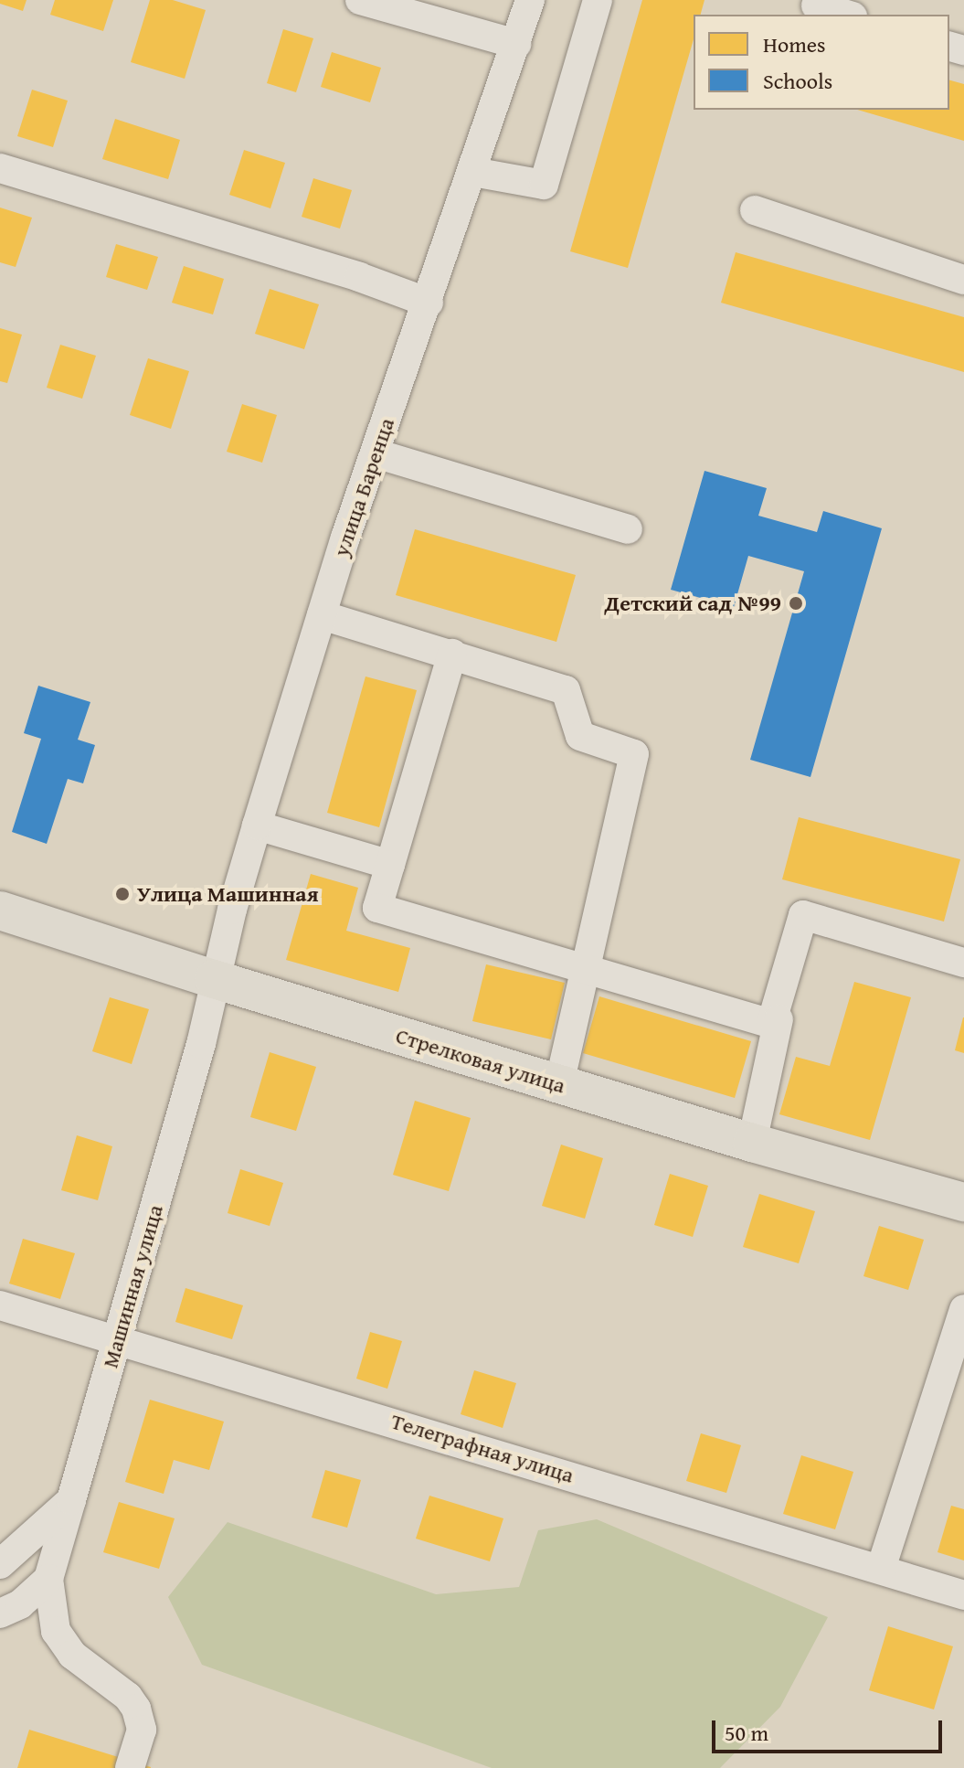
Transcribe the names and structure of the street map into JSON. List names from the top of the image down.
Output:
{
  "streets": {
    "main road": ["Стрелковая улица"],
    "street": ["улица Баренца", "Машинная улица", "Телеграфная улица"]
  },
  "crossings": [
    ["улица Баренца", "Стрелковая улица"],
    ["улица Баренца", "Машинная улица"],
    ["Стрелковая улица", "Машинная улица"],
    ["Машинная улица", "Телеграфная улица"]
  ],
  "places": ["Детский сад №99", "Улица Машинная"],
  "legend": ["Homes", "Schools"],
  "scale_bar": "50 m"
}
